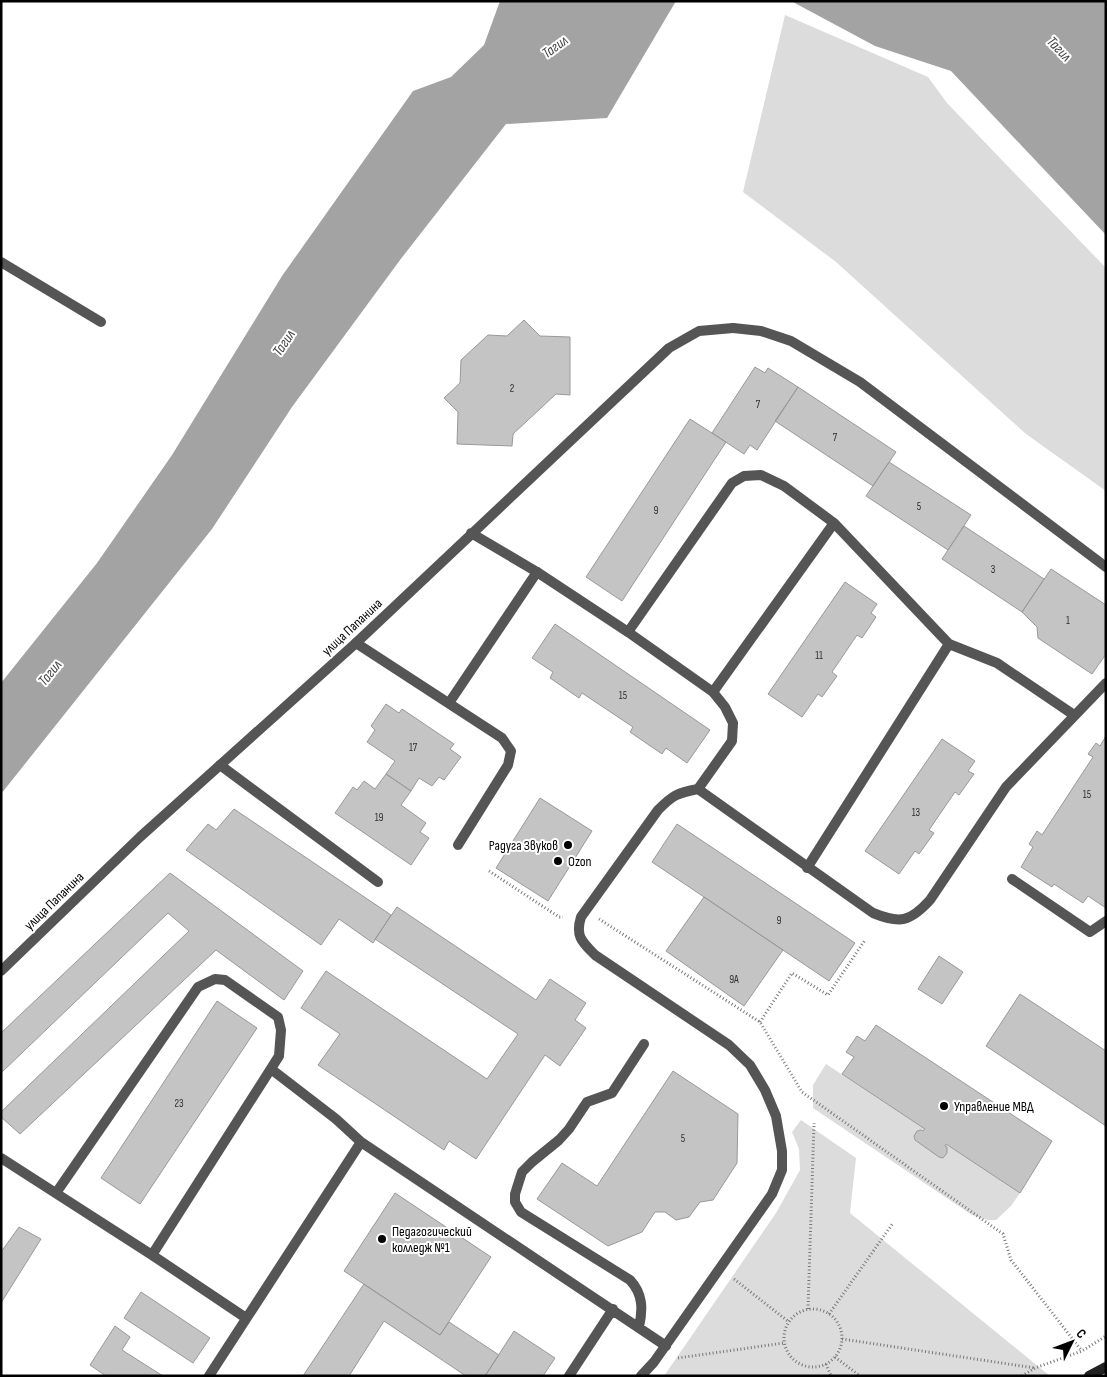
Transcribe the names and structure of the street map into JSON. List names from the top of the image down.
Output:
{
  "streets": {
    "street": ["улица Папанина"]
  },
  "water": ["Тагил"],
  "places": [
    "Радуга Звуков",
    "Ozon",
    "Управление МВД",
    "Педагогический колледж №1"
  ],
  "house_numbers": [
    "2",
    "7",
    "7",
    "5",
    "9",
    "3",
    "1",
    "11",
    "15",
    "17",
    "15",
    "13",
    "19",
    "9",
    "9А",
    "23",
    "5"
  ],
  "north": "top right"
}
